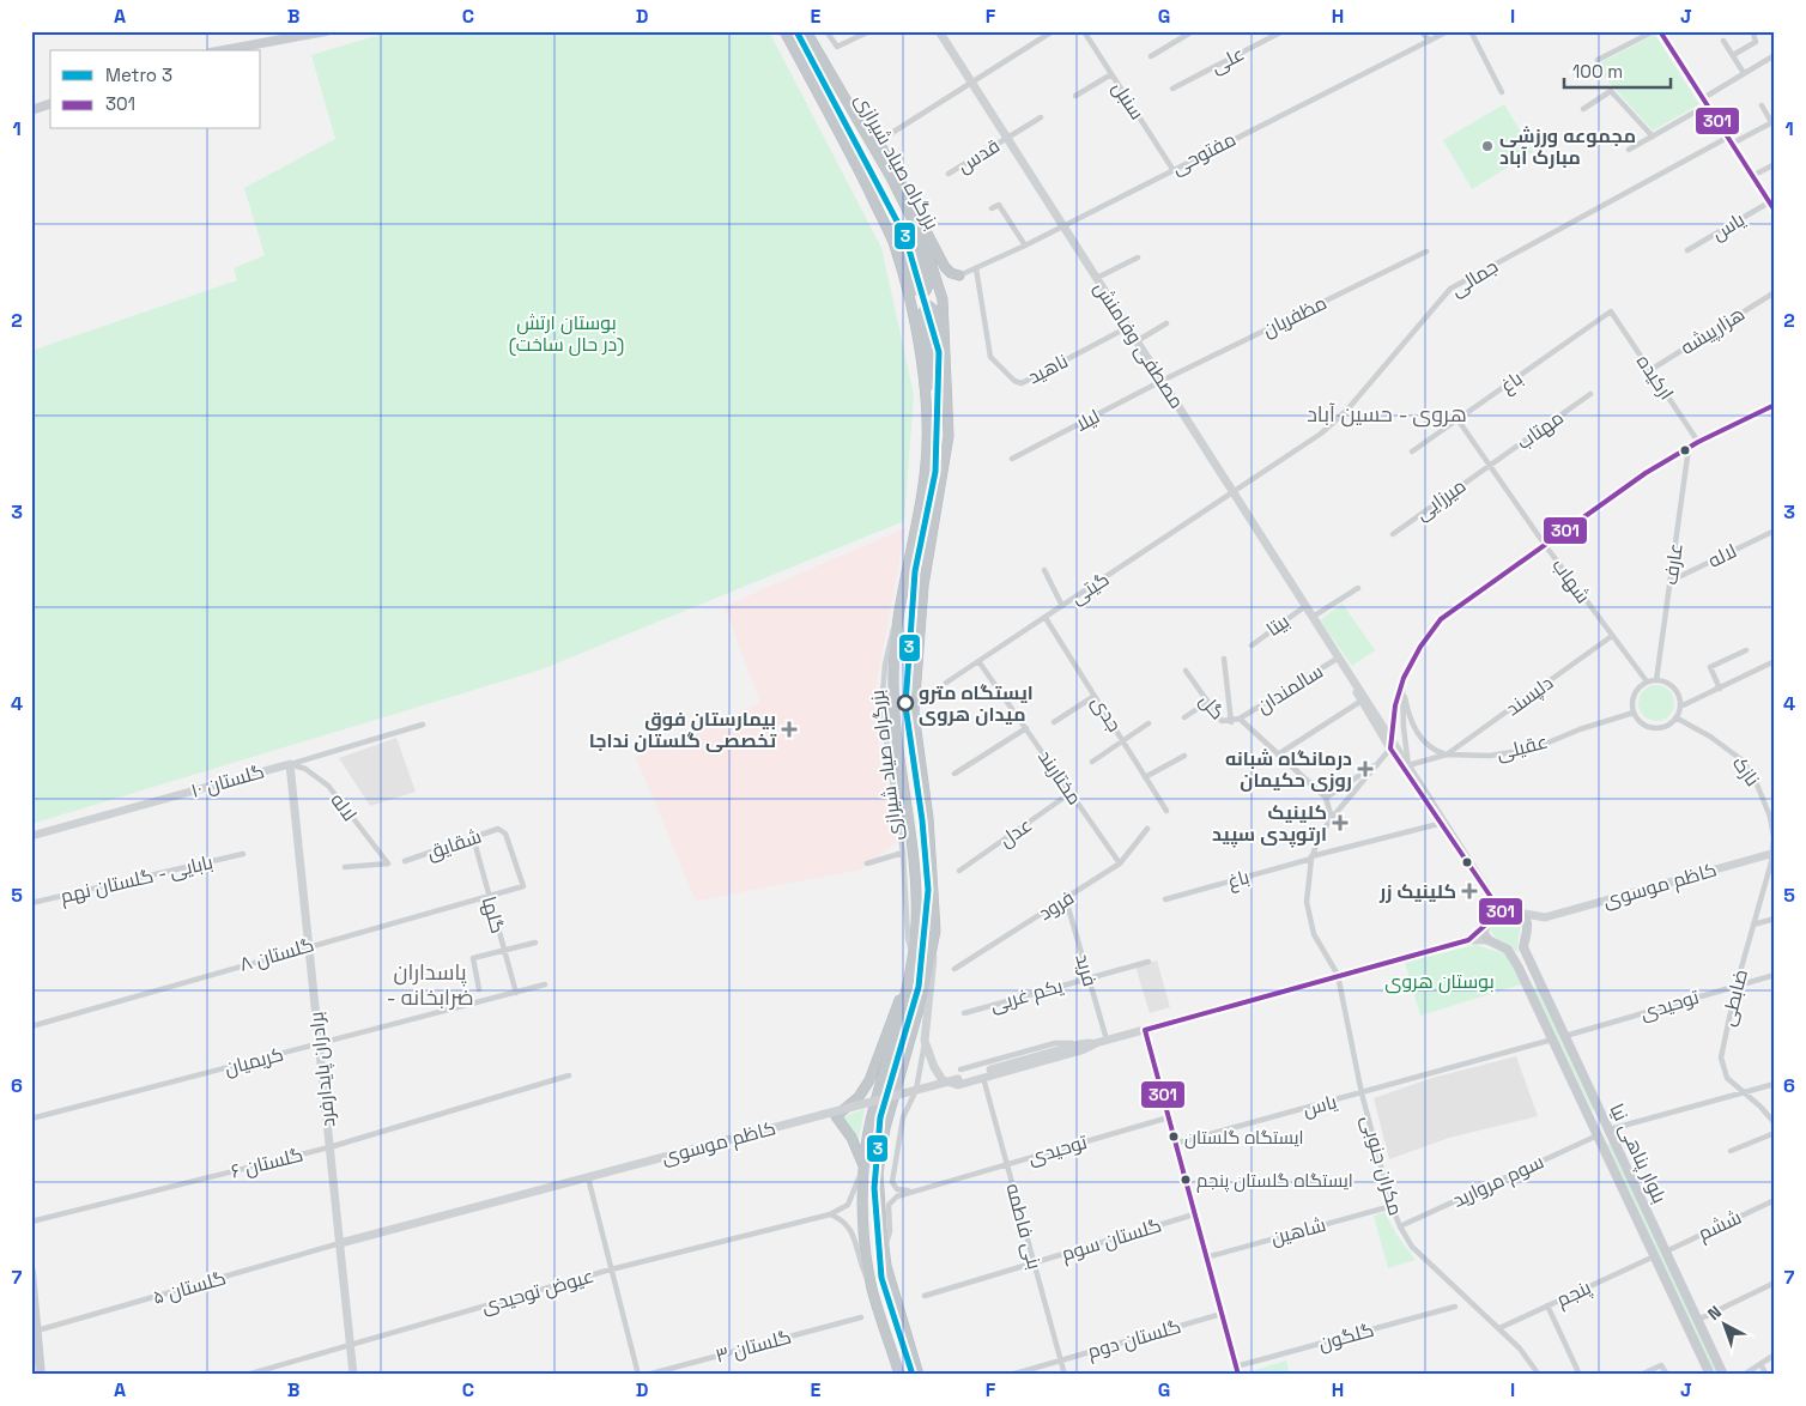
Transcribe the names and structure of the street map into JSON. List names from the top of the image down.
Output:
{
  "streets": {
    "highway": ["بزرگراه صیاد شیرازی"],
    "main road": [
      "مصطفی وفامنش",
      "گلستان ۱۰",
      "کاظم موسوی",
      "برادران پایدارفرد",
      "بلوار پناهی نیا"
    ],
    "street": [
      "علی",
      "سنبل",
      "مفتوحی",
      "قدس",
      "یاس",
      "جمالی",
      "مظفریان",
      "هزارپیشه",
      "ناهید",
      "ارکیده",
      "باغ",
      "لیلا",
      "مهتاب",
      "میرزایی",
      "لاله",
      "عارف",
      "شهاب",
      "گیتی",
      "بیتا",
      "سالمندان",
      "دلپسند",
      "گل",
      "جدی",
      "عقیلی",
      "نازک",
      "مختاربند",
      "عدل",
      "شقایق",
      "بابایی - گلستان نهم",
      "فرود",
      "گلها",
      "گلستان ۸",
      "فرید",
      "یکم غربی",
      "ضابطی",
      "توحیدی",
      "کریمیان",
      "گلستان ۶",
      "مکران جنوبی",
      "سوم مروارید",
      "ششم",
      "بنی فاطمه",
      "شاهین",
      "گلستان سوم",
      "گلستان ۵",
      "عیوض توحیدی",
      "پنجم",
      "گلگون",
      "گلستان دوم",
      "گلستان ۳"
    ]
  },
  "crossings": [
    ["سنبل", "مفتوحی"],
    ["مفتوحی", "مصطفی وفامنش"],
    ["مفتوحی", "ناهید"],
    ["قدس", "مصطفی وفامنش"],
    ["بزرگراه صیاد شیرازی", "توحیدی"],
    ["یاس", "مکران جنوبی"],
    ["جمالی", "مصطفی وفامنش"],
    ["جمالی", "گیتی"],
    ["مظفریان", "مصطفی وفامنش"],
    ["مظفریان", "لیلا"],
    ["هزارپیشه", "ارکیده"],
    ["مصطفی وفامنش", "ناهید"],
    ["مصطفی وفامنش", "باغ"],
    ["مصطفی وفامنش", "لیلا"],
    ["مصطفی وفامنش", "گیتی"],
    ["مصطفی وفامنش", "بیتا"],
    ["مصطفی وفامنش", "سالمندان"],
    ["مصطفی وفامنش", "عقیلی"],
    ["ارکیده", "باغ"],
    ["باغ", "شهاب"],
    ["مهتاب", "میرزایی"],
    ["مهتاب", "شهاب"],
    ["میرزایی", "شهاب"],
    ["لاله", "عارف"],
    ["لاله", "گلستان ۱۰"],
    ["لاله", "برادران پایدارفرد"],
    ["عارف", "شهاب"],
    ["عارف", "عقیلی"],
    ["عارف", "نازک"],
    ["شهاب", "دلپسند"],
    ["شهاب", "عقیلی"],
    ["شهاب", "نازک"],
    ["گیتی", "جدی"],
    ["گیتی", "مختاربند"],
    ["سالمندان", "گل"],
    ["دلپسند", "عقیلی"],
    ["عقیلی", "نازک"],
    ["نازک", "کاظم موسوی"],
    ["نازک", "ضابطی"],
    ["مختاربند", "عدل"],
    ["مختاربند", "فرود"],
    ["گلستان ۱۰", "برادران پایدارفرد"],
    ["شقایق", "گلها"],
    ["شقایق", "گلستان ۸"],
    ["کاظم موسوی", "فرید"],
    ["کاظم موسوی", "ضابطی"],
    ["کاظم موسوی", "برادران پایدارفرد"],
    ["کاظم موسوی", "بلوار پناهی نیا"],
    ["کاظم موسوی", "مکران جنوبی"],
    ["کاظم موسوی", "بنی فاطمه"],
    ["کاظم موسوی", "گلستان ۵"],
    ["فرود", "فرید"],
    ["گلها", "گلستان ۸"],
    ["گلها", "کریمیان"],
    ["گلستان ۸", "برادران پایدارفرد"],
    ["فرید", "یکم غربی"],
    ["ضابطی", "توحیدی"],
    ["توحیدی", "بلوار پناهی نیا"],
    ["توحیدی", "بنی فاطمه"],
    ["کریمیان", "برادران پایدارفرد"],
    ["برادران پایدارفرد", "گلستان ۶"],
    ["برادران پایدارفرد", "گلستان ۵"],
    ["برادران پایدارفرد", "عیوض توحیدی"],
    ["بلوار پناهی نیا", "سوم مروارید"],
    ["بلوار پناهی نیا", "ششم"],
    ["مکران جنوبی", "سوم مروارید"],
    ["مکران جنوبی", "شاهین"],
    ["مکران جنوبی", "پنجم"],
    ["بنی فاطمه", "گلستان سوم"],
    ["بنی فاطمه", "گلستان دوم"]
  ],
  "districts": ["هروی - حسین آباد", "پاسداران - ضرابخانه"],
  "parks": ["بوستان ارتش (در حال ساخت)", "بوستان هروی"],
  "places": {
    "other": [
      "مجموعه ورزشی مبارک آباد",
      "ایستگاه مترو میدان هروی",
      "ایستگاه گلستان",
      "ایستگاه گلستان پنجم"
    ],
    "health": [
      "بیمارستان فوق تخصصی گلستان نداجا",
      "درمانگاه شبانه روزی حکیمان",
      "کلینیک ارتوپدی سپید",
      "کلینیک زر"
    ]
  },
  "lines": ["metro line 3", "transit line 301"],
  "legend": ["Metro 3", "301"],
  "scale_bar": "100 m",
  "north": "top left",
  "grid": {
    "columns": [
      "A",
      "B",
      "C",
      "D",
      "E",
      "F",
      "G",
      "H",
      "I",
      "J"
    ],
    "rows": [
      "1",
      "2",
      "3",
      "4",
      "5",
      "6",
      "7"
    ]
  }
}
